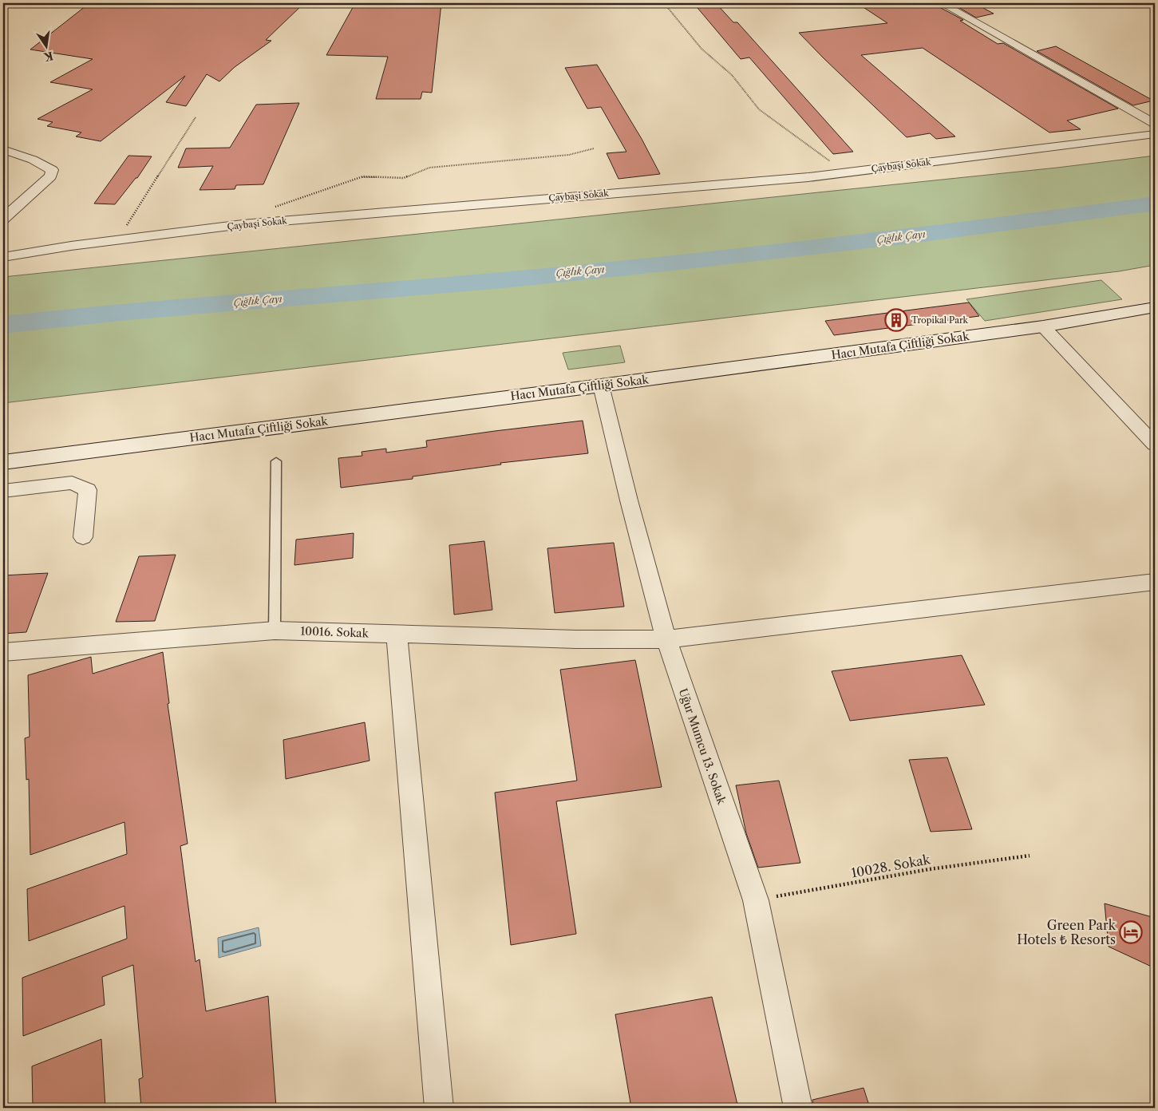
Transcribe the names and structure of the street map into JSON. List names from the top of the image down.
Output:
{
  "streets": {
    "street": [
      "Çaybaşi Sokak",
      "Hacı Mutafa Çiftliği Sokak",
      "10016. Sokak",
      "Uğur Mumcu 13. Sokak"
    ],
    "path": ["10028. Sokak"]
  },
  "crossings": [
    ["Hacı Mutafa Çiftliği Sokak", "Uğur Mumcu 13. Sokak"],
    ["10016. Sokak", "Uğur Mumcu 13. Sokak"],
    ["Uğur Mumcu 13. Sokak", "10028. Sokak"]
  ],
  "water": ["Çığlık Çayı"],
  "places": {
    "building": ["Tropikal Park"],
    "hotel": ["Green Park Hotels ₺ Resorts"]
  },
  "north": "bottom"
}
